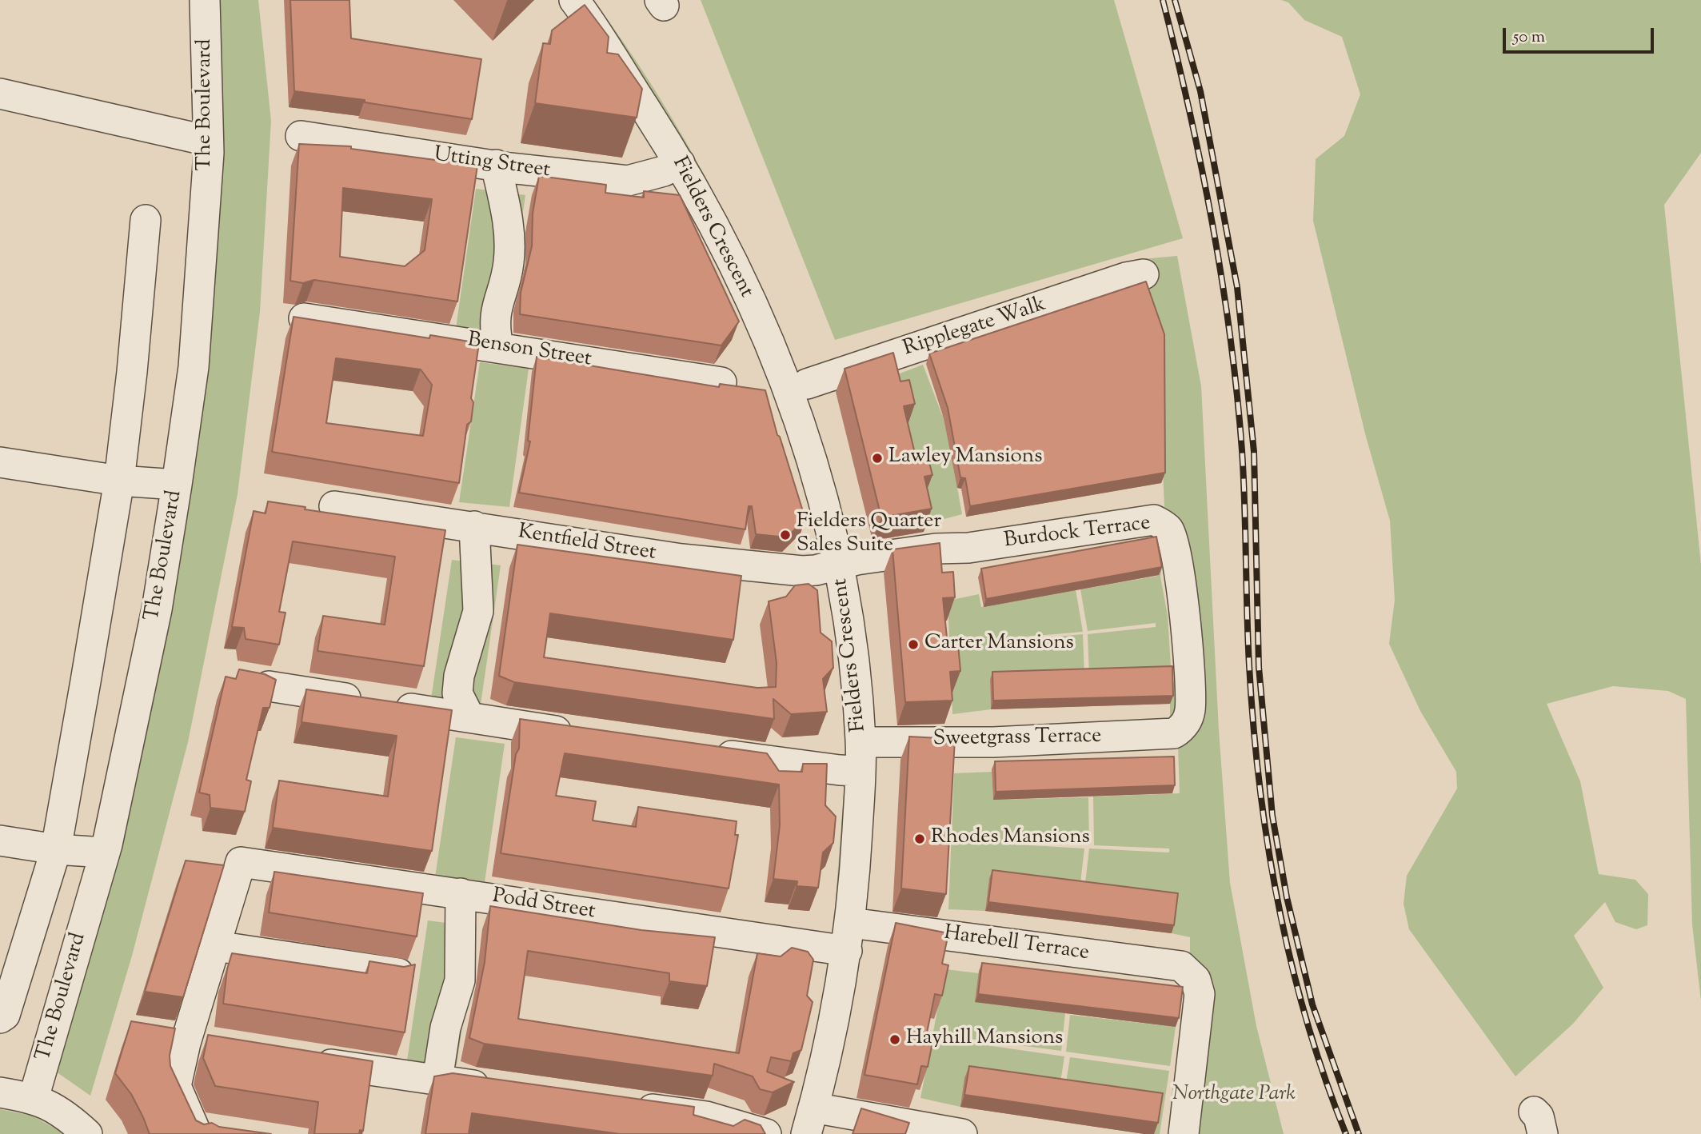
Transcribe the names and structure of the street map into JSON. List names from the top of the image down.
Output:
{
  "streets": {
    "street": [
      "The Boulevard",
      "Utting Street",
      "Fielders Crescent",
      "Ripplegate Walk",
      "Benson Street",
      "Burdock Terrace",
      "Kentfield Street",
      "Sweetgrass Terrace",
      "Podd Street",
      "Harebell Terrace"
    ]
  },
  "crossings": [
    ["Utting Street", "Fielders Crescent"],
    ["Fielders Crescent", "Burdock Terrace"],
    ["Fielders Crescent", "Kentfield Street"],
    ["Fielders Crescent", "Sweetgrass Terrace"],
    ["Fielders Crescent", "Podd Street"],
    ["Fielders Crescent", "Harebell Terrace"],
    ["Burdock Terrace", "Kentfield Street"],
    ["Burdock Terrace", "Sweetgrass Terrace"],
    ["Podd Street", "Harebell Terrace"]
  ],
  "parks": ["Northgate Park"],
  "places": [
    "Lawley Mansions",
    "Fielders Quarter Sales Suite",
    "Carter Mansions",
    "Rhodes Mansions",
    "Hayhill Mansions"
  ],
  "scale_bar": "50 m"
}
